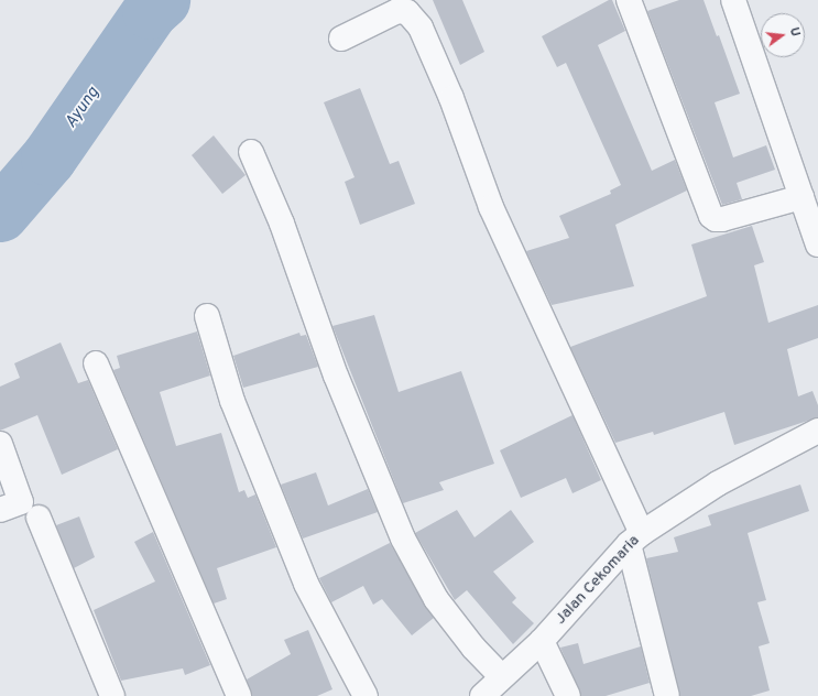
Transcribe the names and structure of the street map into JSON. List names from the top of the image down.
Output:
{
  "streets": {
    "street": ["Jalan Cekomaria"]
  },
  "water": ["Ayung"],
  "north": "right"
}
